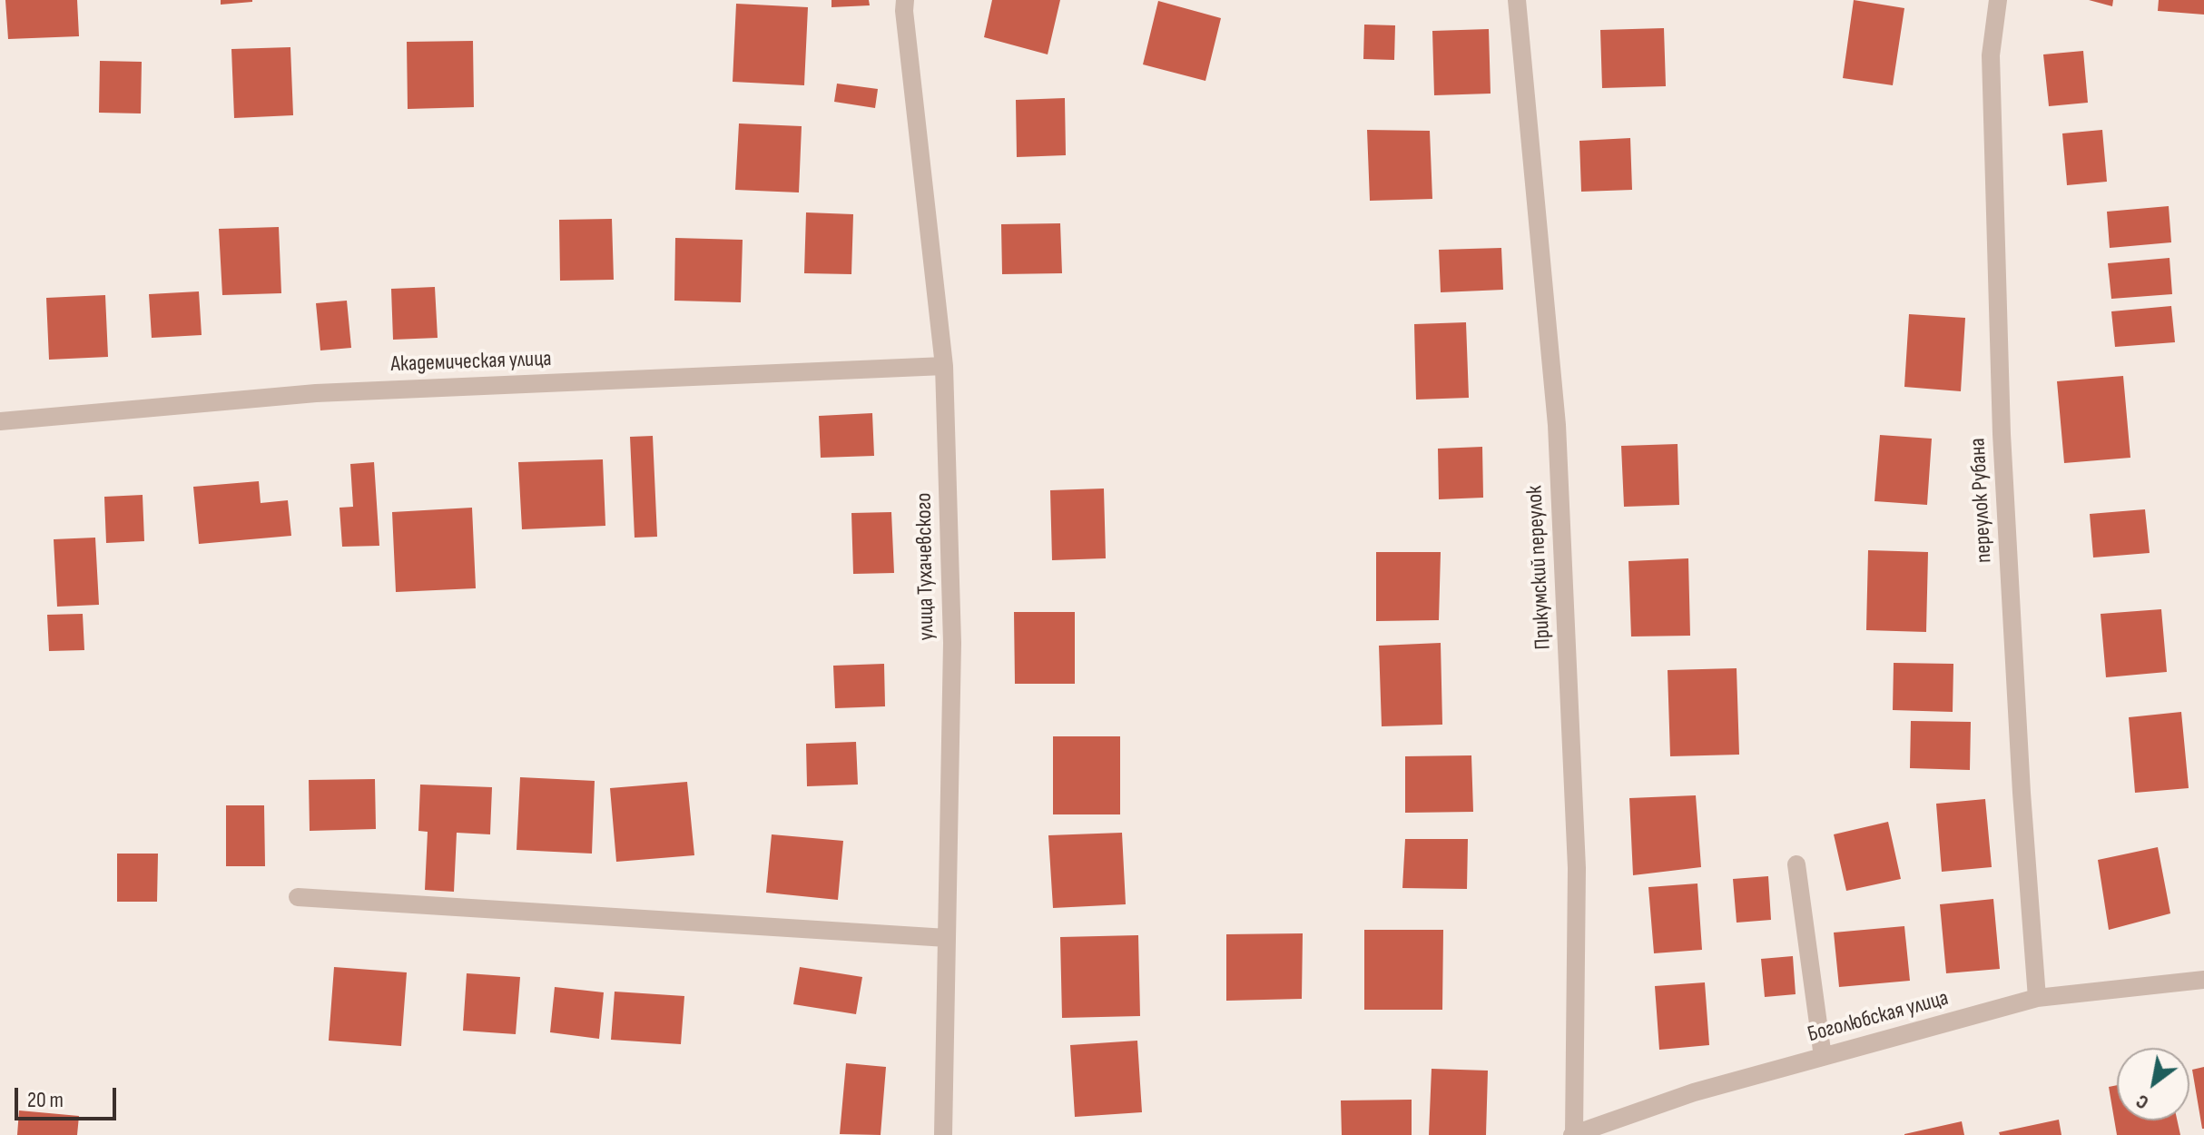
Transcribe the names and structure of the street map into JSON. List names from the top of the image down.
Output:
{
  "streets": {
    "street": [
      "Академическая улица",
      "переулок Рубана",
      "улица Тухачевского",
      "Прикумский переулок",
      "Боголюбская улица"
    ]
  },
  "crossings": [
    ["Академическая улица", "улица Тухачевского"],
    ["переулок Рубана", "Боголюбская улица"],
    ["Прикумский переулок", "Боголюбская улица"]
  ],
  "scale_bar": "20 m",
  "north": "bottom left"
}
